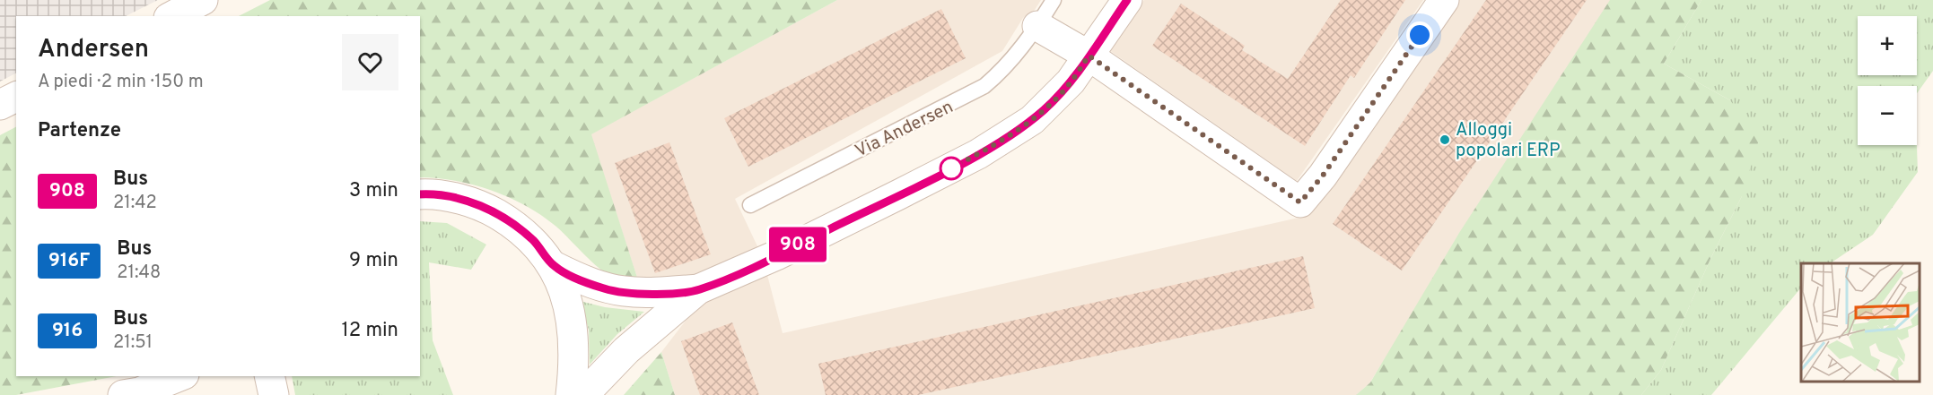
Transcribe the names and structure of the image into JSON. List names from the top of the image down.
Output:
{
  "streets": {
    "lane": ["Via Andersen"]
  },
  "places": ["Alloggi popolari ERP"],
  "lines": ["bus line 908"],
  "page": {
    "on_map": "908",
    "map_buttons": ["+", "−"],
    "heading": [
      ["Andersen", "A piedi · 2 min · 150 m"],
      "Partenze"
    ],
    "list": [
      {
        "mark": "908",
        "name": "Bus",
        "note": "21:42",
        "value": "3 min"
      },
      {
        "mark": "916F",
        "name": "Bus",
        "note": "21:48",
        "value": "9 min"
      },
      {
        "mark": "916",
        "name": "Bus",
        "note": "21:51",
        "value": "12 min"
      }
    ]
  }
}
